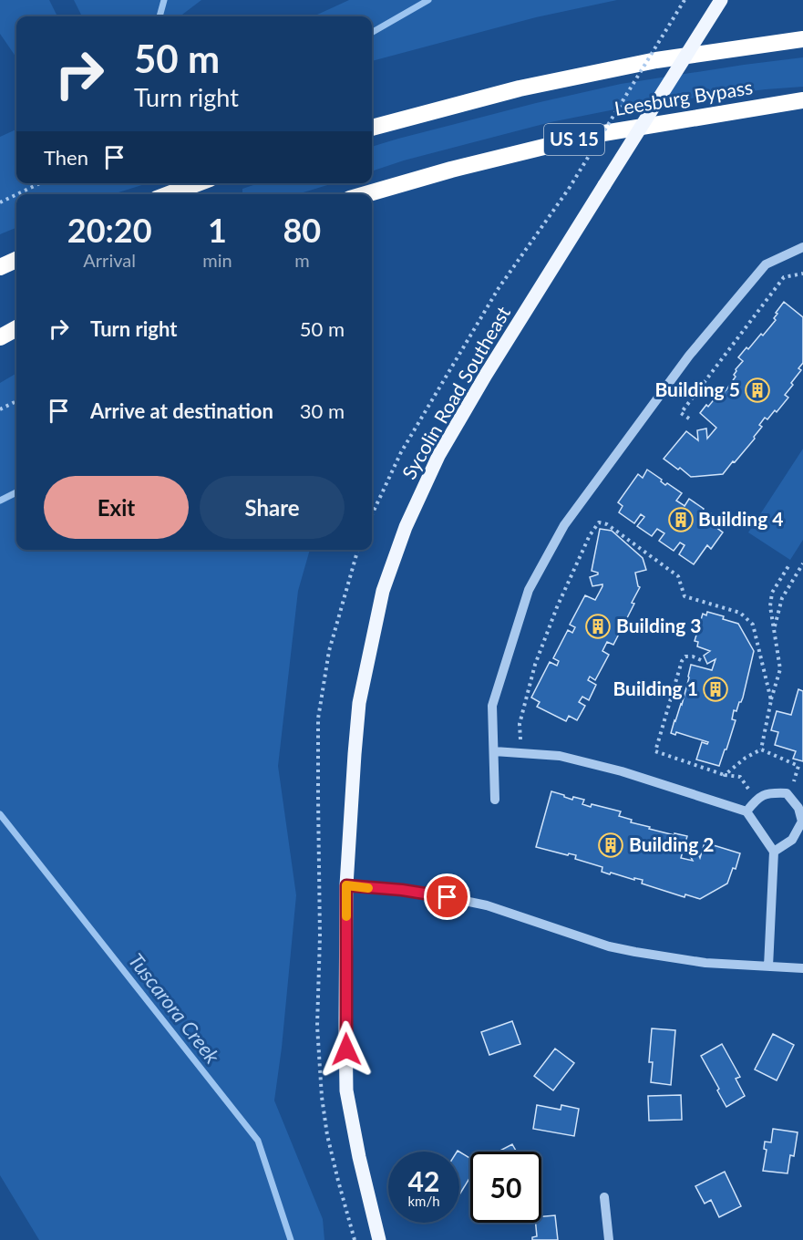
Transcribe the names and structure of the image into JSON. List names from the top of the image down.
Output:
{
  "streets": {
    "highway": ["Leesburg Bypass", "US 15"],
    "main road": ["Sycolin Road Southeast"]
  },
  "water": ["Tuscarora Creek"],
  "places": {
    "building": [
      "Building 5",
      "Building 4",
      "Building 3",
      "Building 1",
      "Building 2"
    ]
  },
  "page": {
    "turn": ["50 m", "Turn right"],
    "then": "Then",
    "eta": [
      "20:20",
      "Arrival",
      "1",
      "min",
      "80",
      "m"
    ],
    "list": [
      {
        "name": "Turn right",
        "value": "50 m"
      },
      {
        "name": "Arrive at destination",
        "value": "30 m"
      }
    ],
    "buttons": ["Exit", "Share"],
    "speed": "42 km/h",
    "limit": "50"
  }
}
